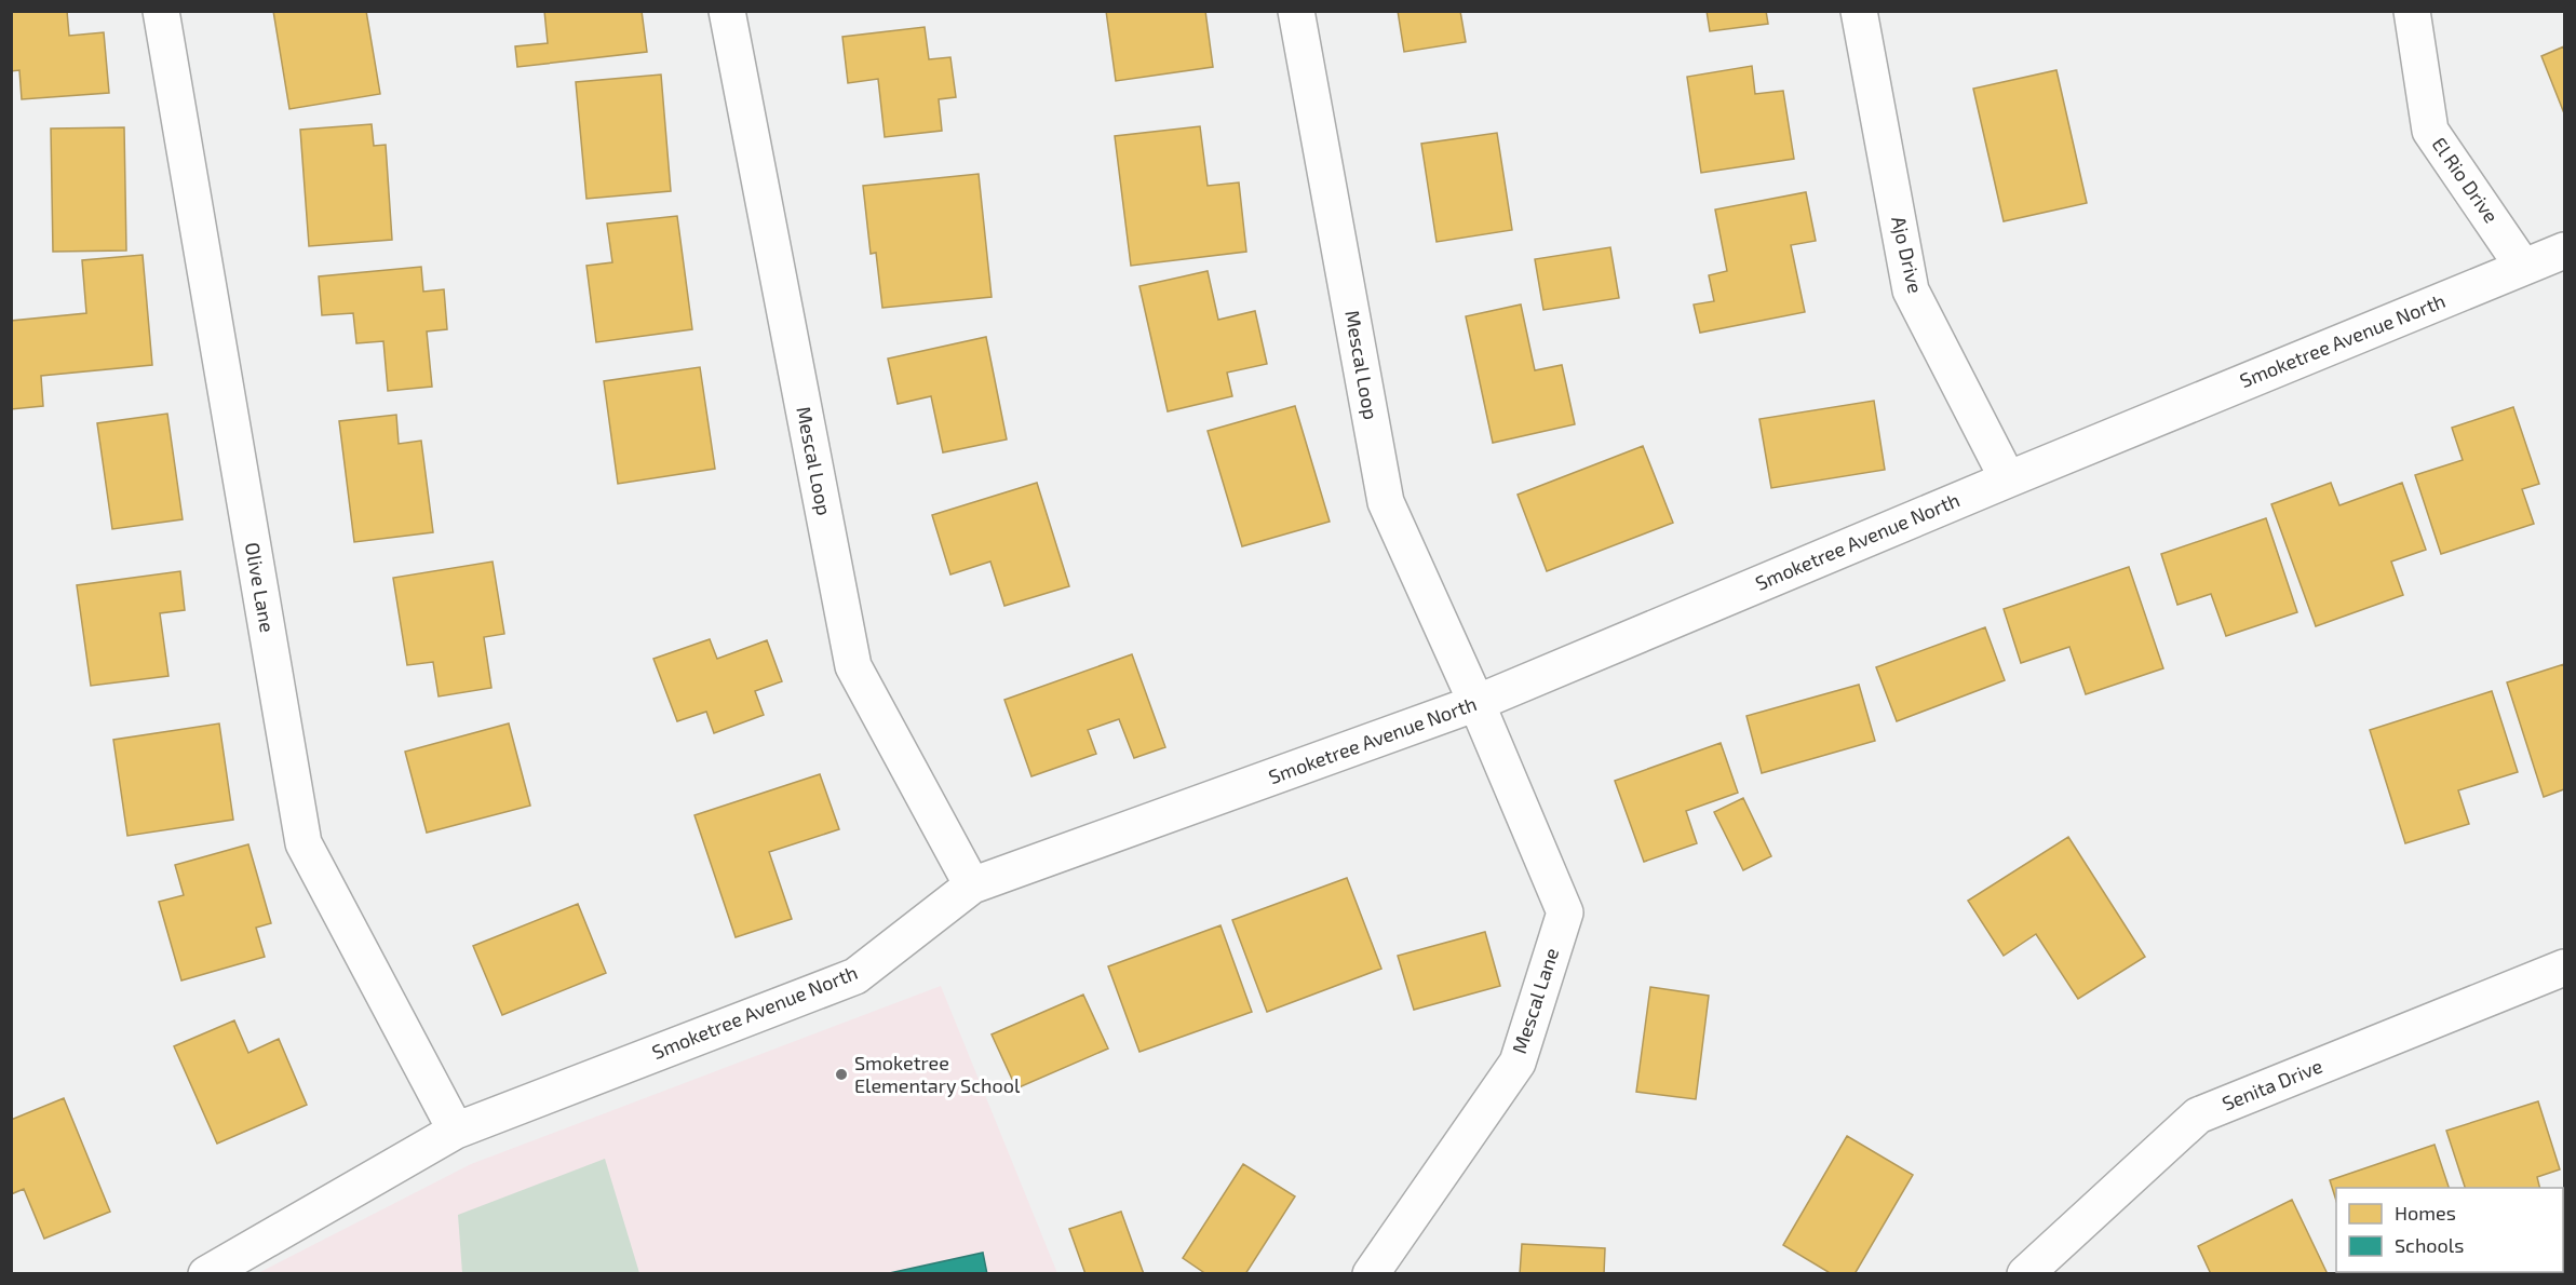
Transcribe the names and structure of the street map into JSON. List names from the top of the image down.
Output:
{
  "streets": {
    "street": [
      "El Rio Drive",
      "Ajo Drive",
      "Smoketree Avenue North",
      "Mescal Loop",
      "Olive Lane",
      "Mescal Lane",
      "Senita Drive"
    ]
  },
  "crossings": [
    ["El Rio Drive", "Smoketree Avenue North"],
    ["Ajo Drive", "Smoketree Avenue North"],
    ["Smoketree Avenue North", "Mescal Loop"],
    ["Smoketree Avenue North", "Olive Lane"],
    ["Smoketree Avenue North", "Mescal Lane"],
    ["Mescal Loop", "Mescal Lane"]
  ],
  "places": ["Smoketree Elementary School"],
  "legend": ["Homes", "Schools"]
}
